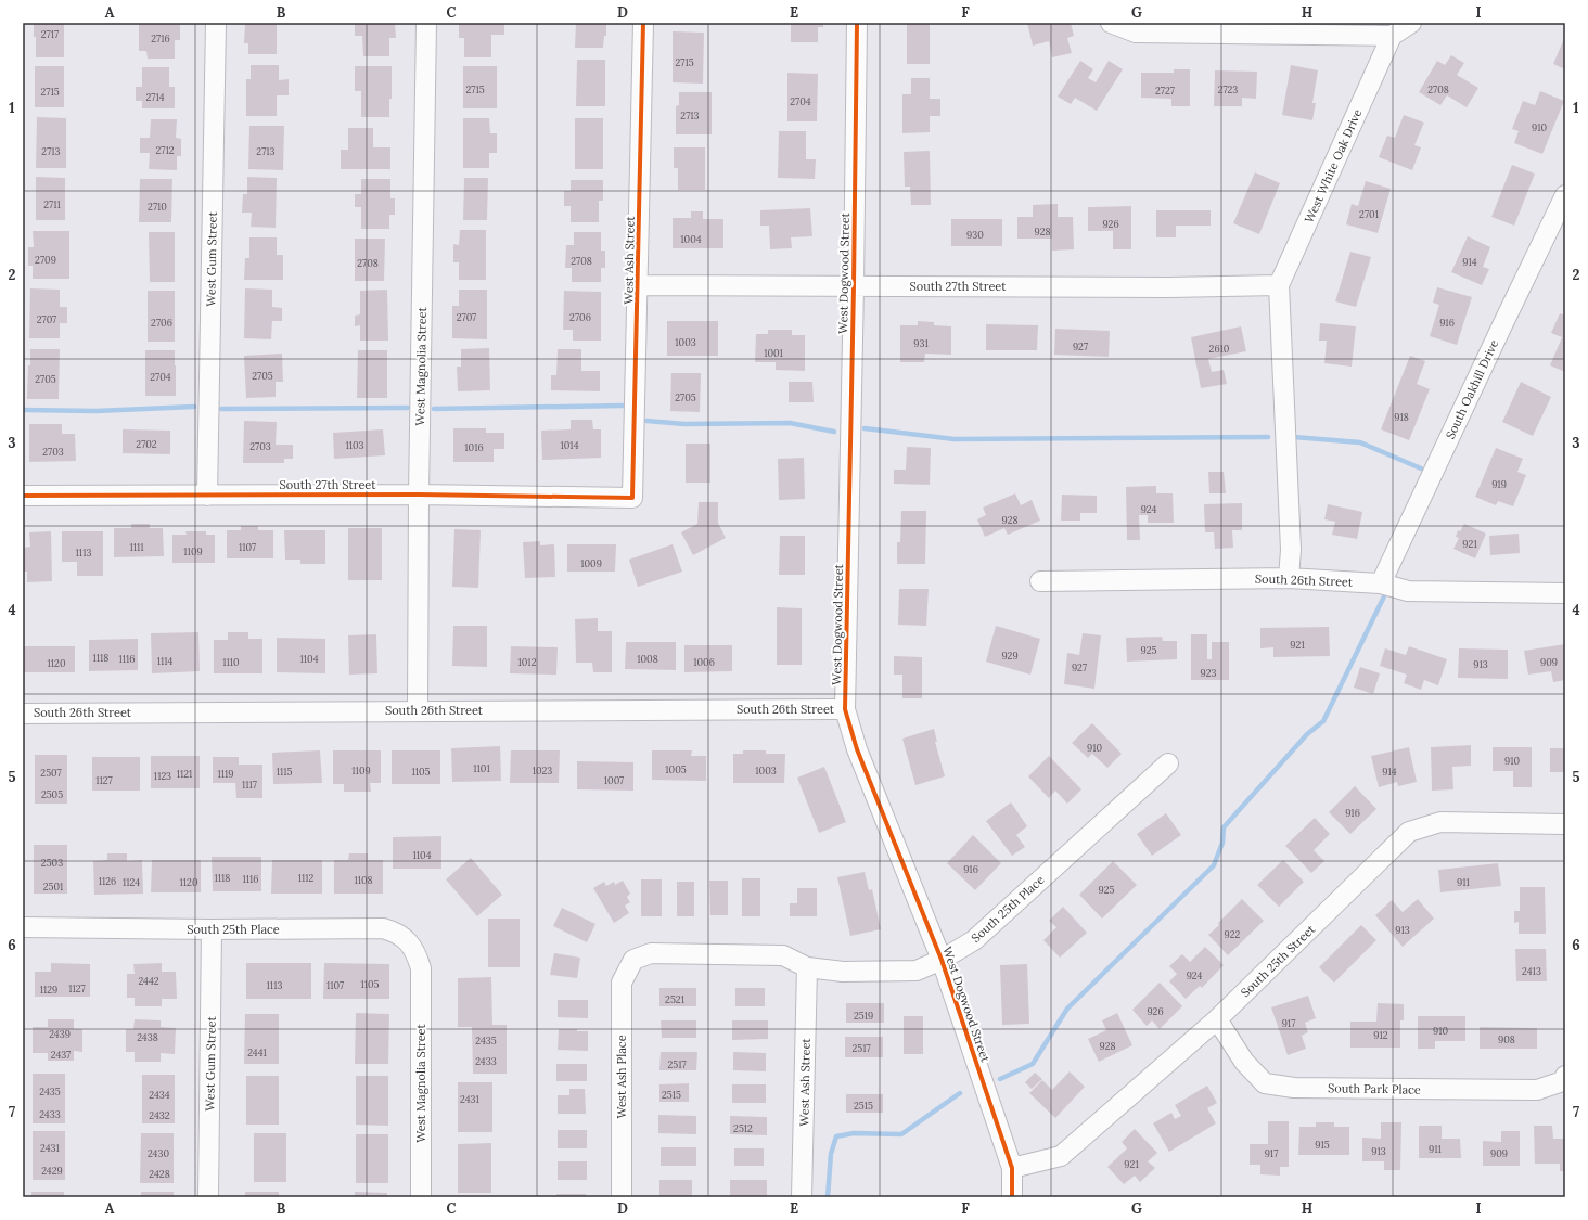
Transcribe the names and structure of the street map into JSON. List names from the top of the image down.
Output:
{
  "streets": {
    "street": [
      "West White Oak Drive",
      "West Gum Street",
      "West Ash Street",
      "West Dogwood Street",
      "South 27th Street",
      "West Magnolia Street",
      "South Oakhill Drive",
      "South 26th Street",
      "South 25th Place",
      "South 25th Street",
      "West Ash Place",
      "South Park Place"
    ]
  },
  "crossings": [
    ["West White Oak Drive", "South 27th Street"],
    ["West White Oak Drive", "South 26th Street"],
    ["West Gum Street", "South 27th Street"],
    ["West Gum Street", "South 25th Place"],
    ["West Ash Street", "South 27th Street"],
    ["West Ash Street", "South 25th Place"],
    ["West Dogwood Street", "South 27th Street"],
    ["West Dogwood Street", "South 26th Street"],
    ["West Dogwood Street", "South 25th Place"],
    ["West Dogwood Street", "South 25th Street"],
    ["South 27th Street", "West Magnolia Street"],
    ["West Magnolia Street", "South 26th Street"],
    ["West Magnolia Street", "South 25th Place"],
    ["South Oakhill Drive", "South 26th Street"],
    ["South 25th Place", "West Ash Place"],
    ["South 25th Street", "South Park Place"]
  ],
  "house_numbers": [
    "2717",
    "2716",
    "2715",
    "2715",
    "2723",
    "2708",
    "2727",
    "2715",
    "2714",
    "2704",
    "2713",
    "910",
    "2712",
    "2713",
    "2713",
    "2711",
    "2710",
    "2701",
    "926",
    "928",
    "930",
    "1004",
    "2709",
    "2708",
    "914",
    "2708",
    "2707",
    "2706",
    "2707",
    "2706",
    "916",
    "1003",
    "931",
    "927",
    "2610",
    "1001",
    "2705",
    "2704",
    "2705",
    "2705",
    "918",
    "2702",
    "1103",
    "1014",
    "2703",
    "1016",
    "2703",
    "919",
    "924",
    "928",
    "921",
    "1111",
    "1107",
    "1109",
    "1113",
    "1009",
    "921",
    "925",
    "929",
    "1118",
    "1116",
    "1104",
    "1008",
    "1114",
    "1110",
    "1012",
    "1006",
    "909",
    "1120",
    "913",
    "927",
    "923",
    "910",
    "910",
    "1101",
    "1005",
    "1109",
    "1023",
    "1003",
    "1115",
    "1105",
    "914",
    "2507",
    "1121",
    "1119",
    "1123",
    "1127",
    "1007",
    "1117",
    "2505",
    "916",
    "1104",
    "2503",
    "916",
    "1118",
    "1112",
    "1116",
    "1108",
    "1126",
    "1124",
    "1120",
    "911",
    "2501",
    "925",
    "913",
    "922",
    "2413",
    "924",
    "2442",
    "1105",
    "1113",
    "1107",
    "1127",
    "1129",
    "2521",
    "926",
    "2519",
    "917",
    "910",
    "2439",
    "912",
    "2438",
    "908",
    "2435",
    "928",
    "2517",
    "2441",
    "2437",
    "2433",
    "2517",
    "2435",
    "2434",
    "2515",
    "2431",
    "2515",
    "2433",
    "2432",
    "2512",
    "915",
    "2431",
    "911",
    "913",
    "2430",
    "917",
    "909",
    "921",
    "2429",
    "2428"
  ],
  "grid": {
    "columns": [
      "A",
      "B",
      "C",
      "D",
      "E",
      "F",
      "G",
      "H",
      "I"
    ],
    "rows": [
      "1",
      "2",
      "3",
      "4",
      "5",
      "6",
      "7"
    ]
  }
}
